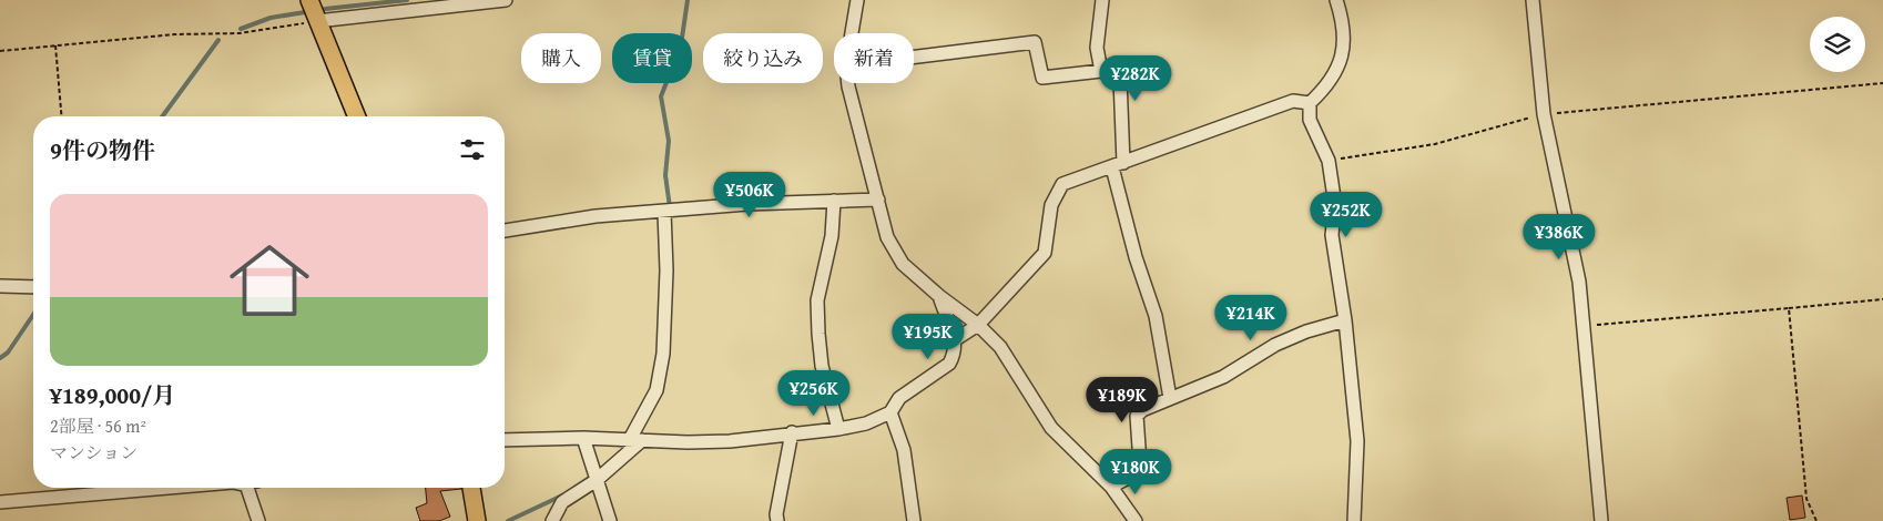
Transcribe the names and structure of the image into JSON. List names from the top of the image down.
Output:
{
  "page": {
    "chip": [
      "購入",
      "賃貸",
      "絞り込み",
      "新着"
    ],
    "price": [
      "¥282K",
      "¥506K",
      "¥252K",
      "¥386K",
      "¥214K",
      "¥195K",
      "¥256K",
      "¥189K",
      "¥180K"
    ],
    "heading": "9件の物件",
    "list": [
      {
        "name": "¥189,000/月",
        "note": "2部屋 · 56 m² · マンション"
      }
    ]
  }
}
